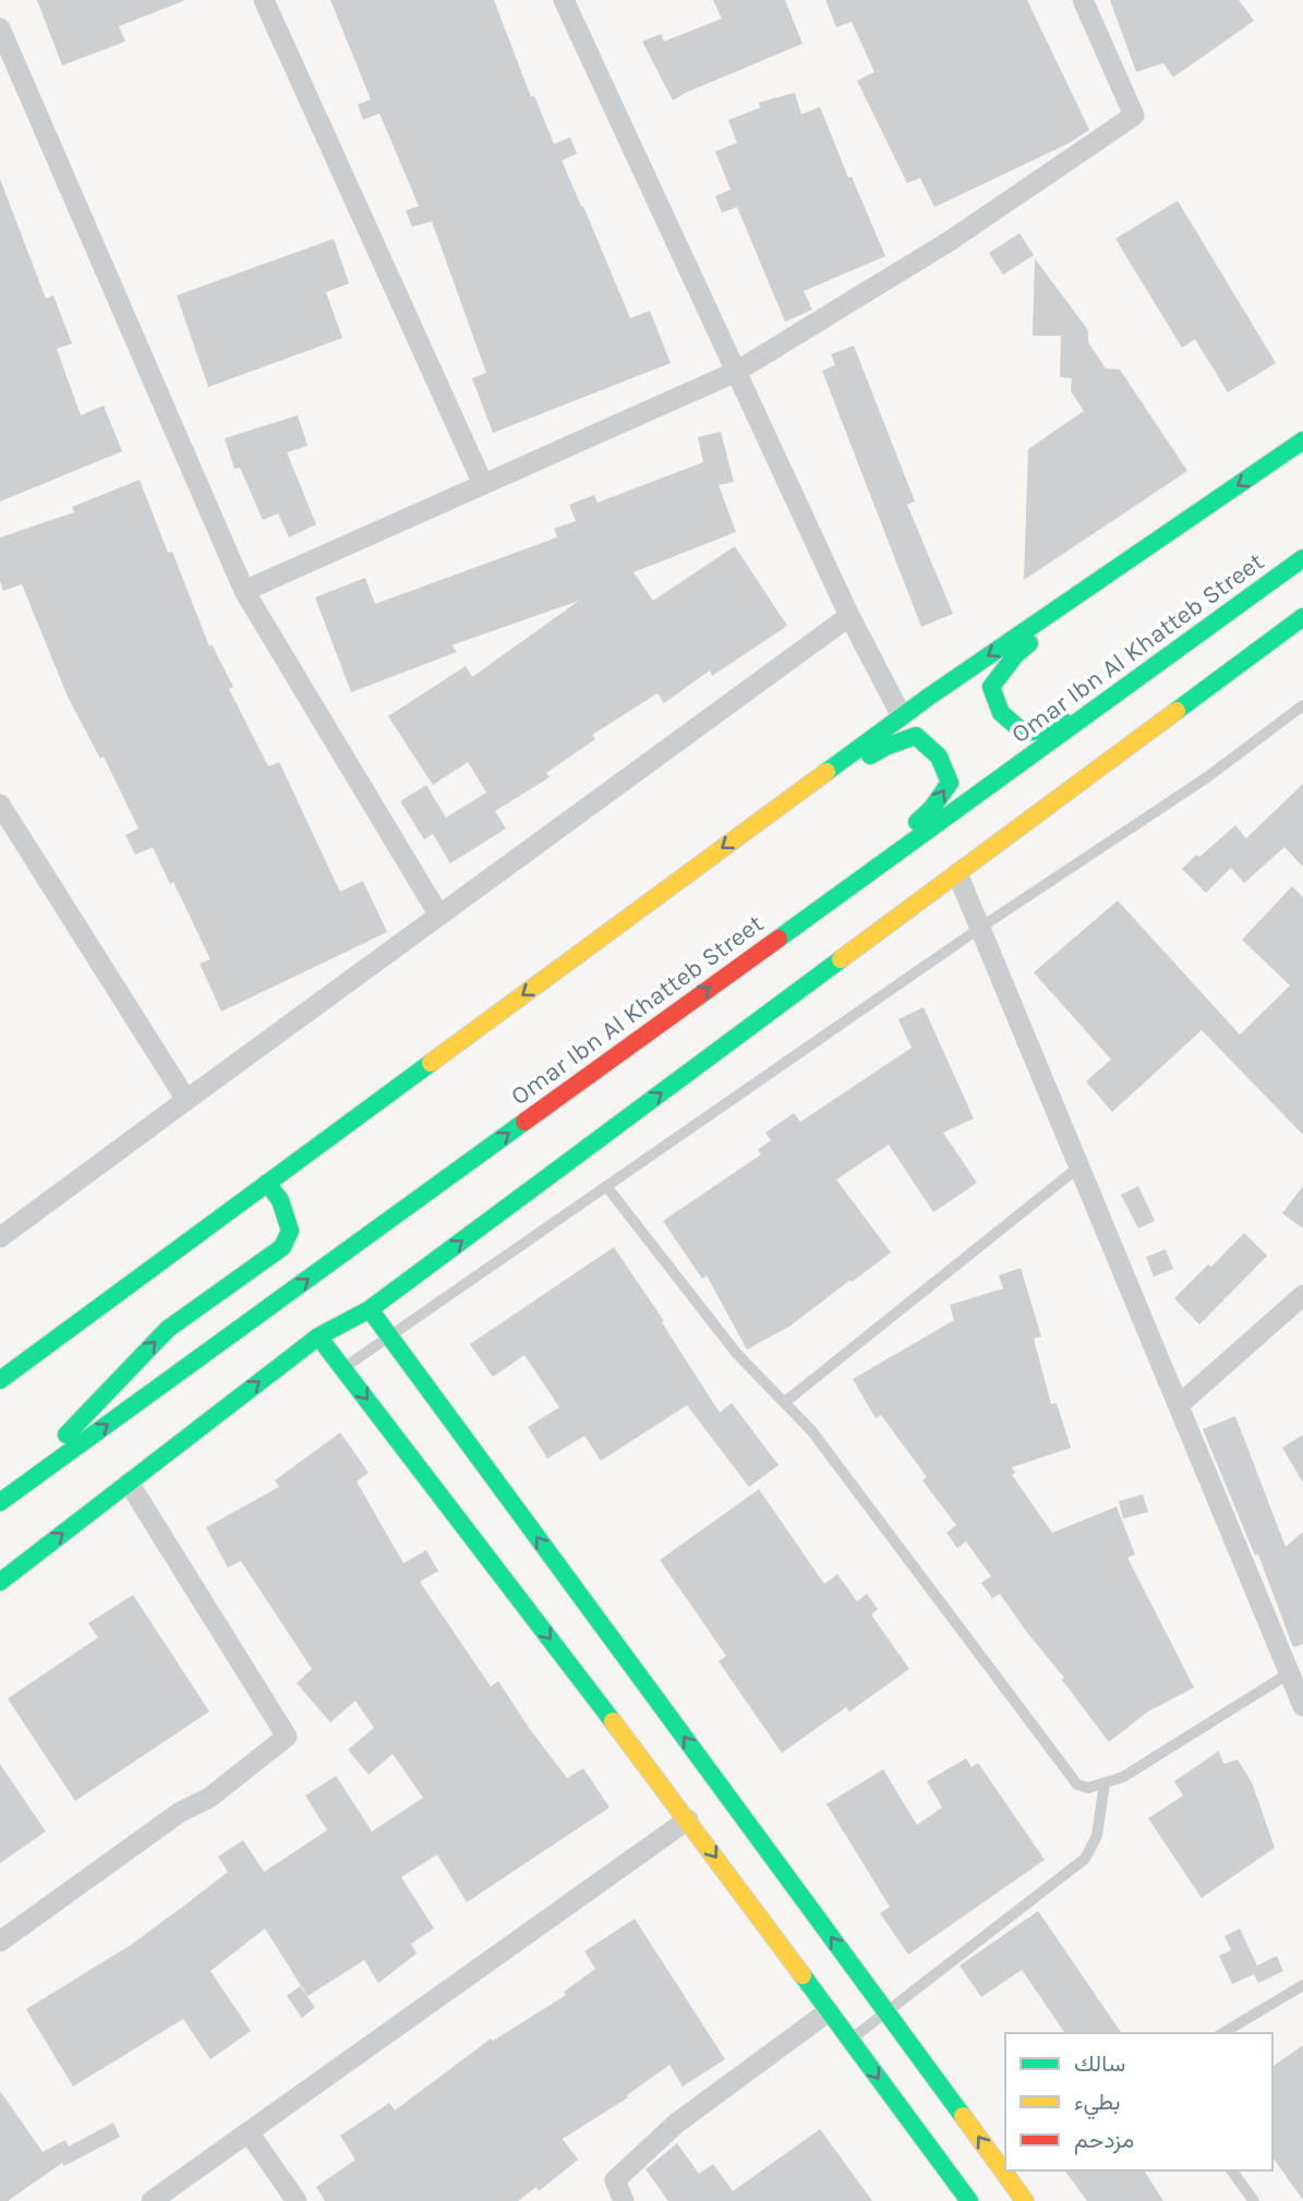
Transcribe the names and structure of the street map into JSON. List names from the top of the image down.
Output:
{
  "streets": {
    "main road": ["Omar Ibn Al Khatteb Street"]
  },
  "legend": ["سالك", "بطيء", "مزدحم"]
}
